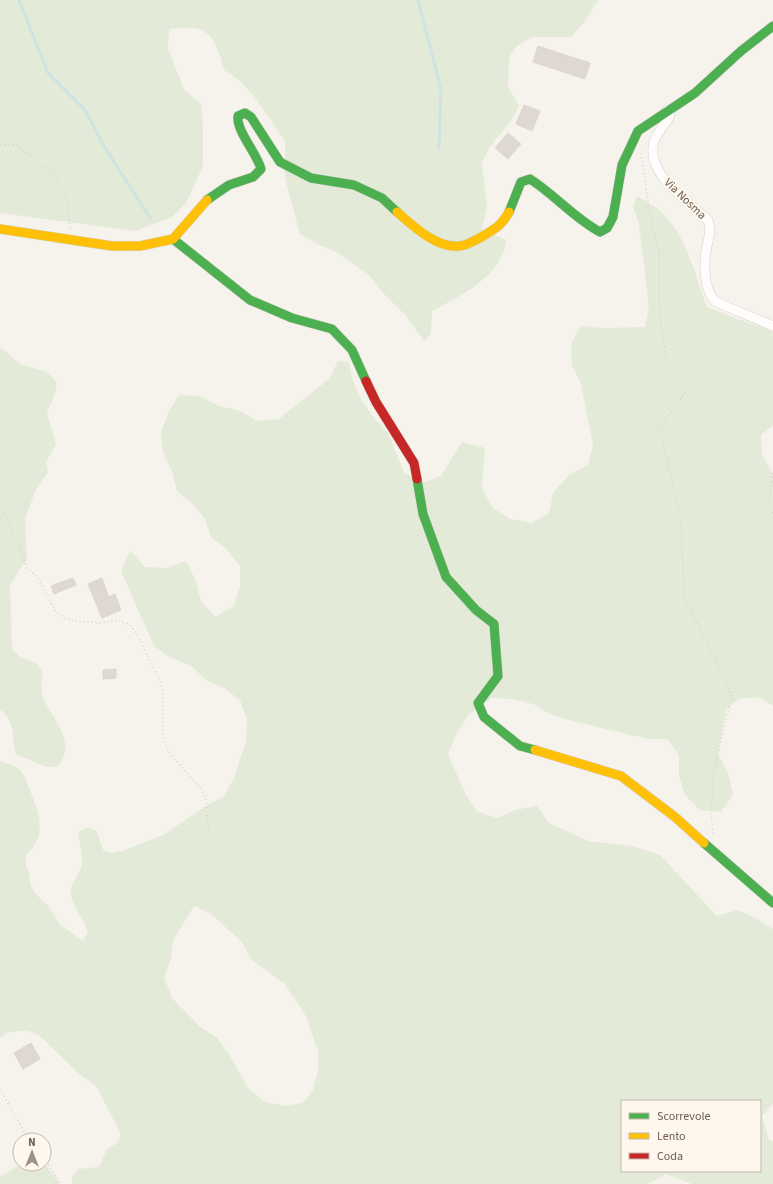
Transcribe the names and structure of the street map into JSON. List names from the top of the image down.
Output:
{
  "streets": {
    "street": ["Via Nosma"]
  },
  "legend": ["Scorrevole", "Lento", "Coda"],
  "north": "top"
}
